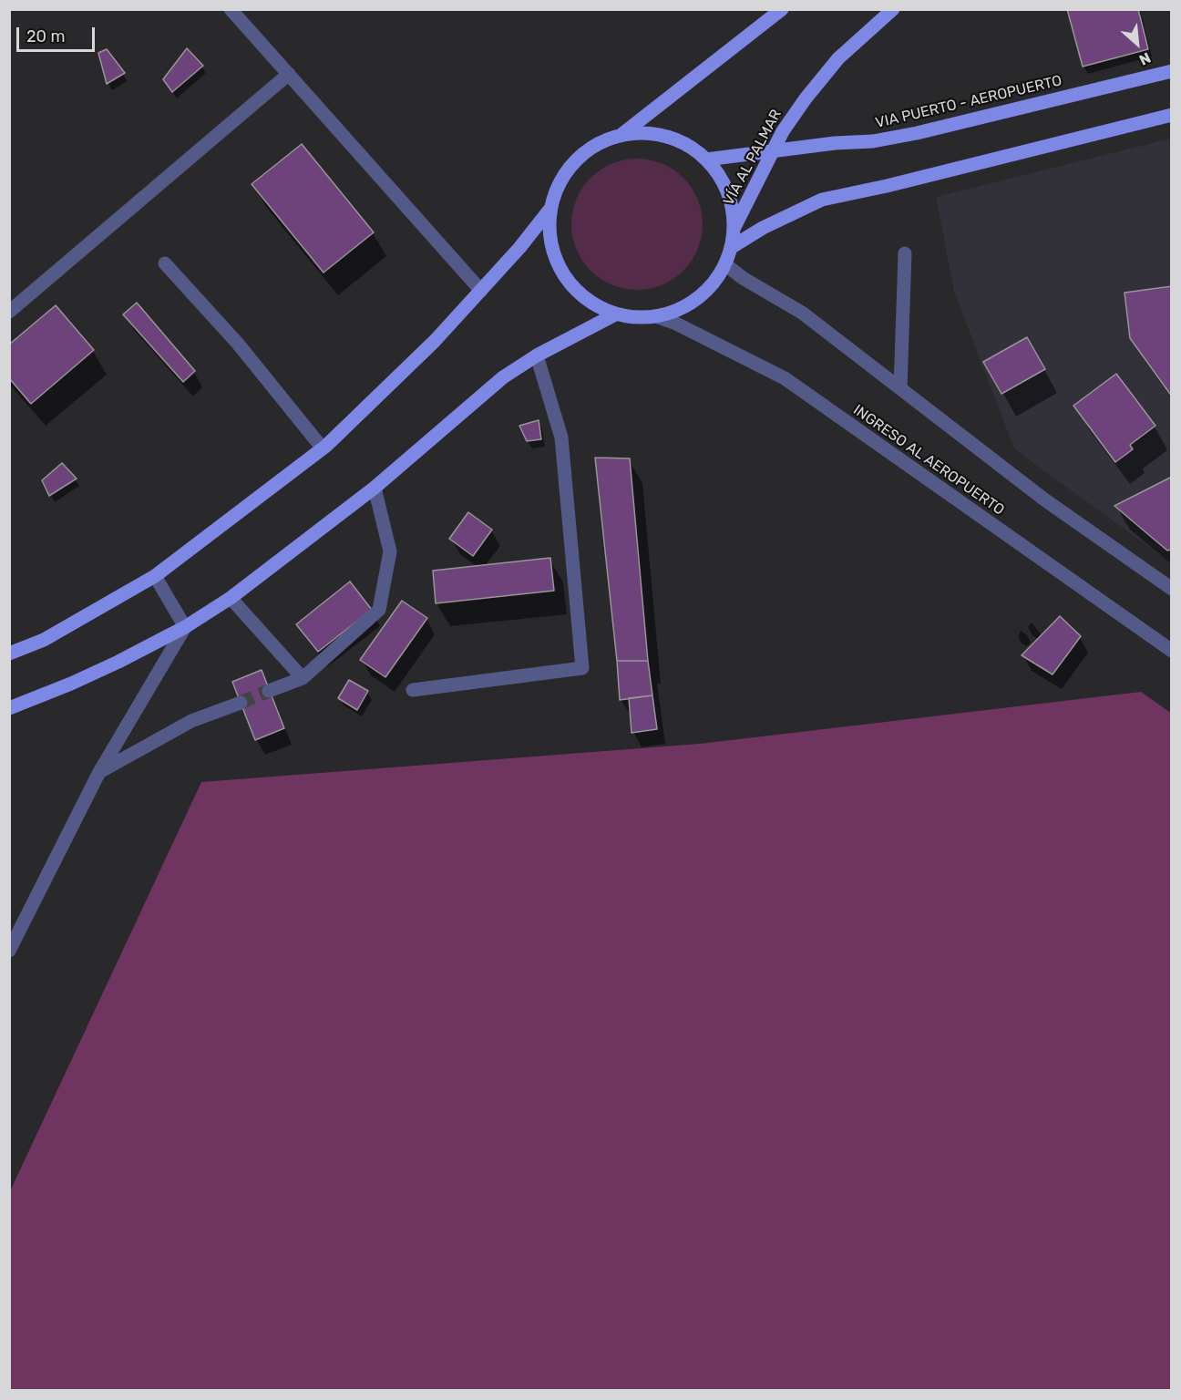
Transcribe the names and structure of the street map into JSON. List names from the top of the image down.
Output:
{
  "streets": {
    "main road": ["VIA PUERTO - AEROPUERTO", "VÍA AL PALMAR"],
    "street": ["INGRESO AL AEROPUERTO"]
  },
  "crossings": [
    ["VIA PUERTO - AEROPUERTO", "VÍA AL PALMAR"],
    ["VIA PUERTO - AEROPUERTO", "INGRESO AL AEROPUERTO"],
    ["VÍA AL PALMAR", "INGRESO AL AEROPUERTO"]
  ],
  "scale_bar": "20 m",
  "north": "bottom right"
}
